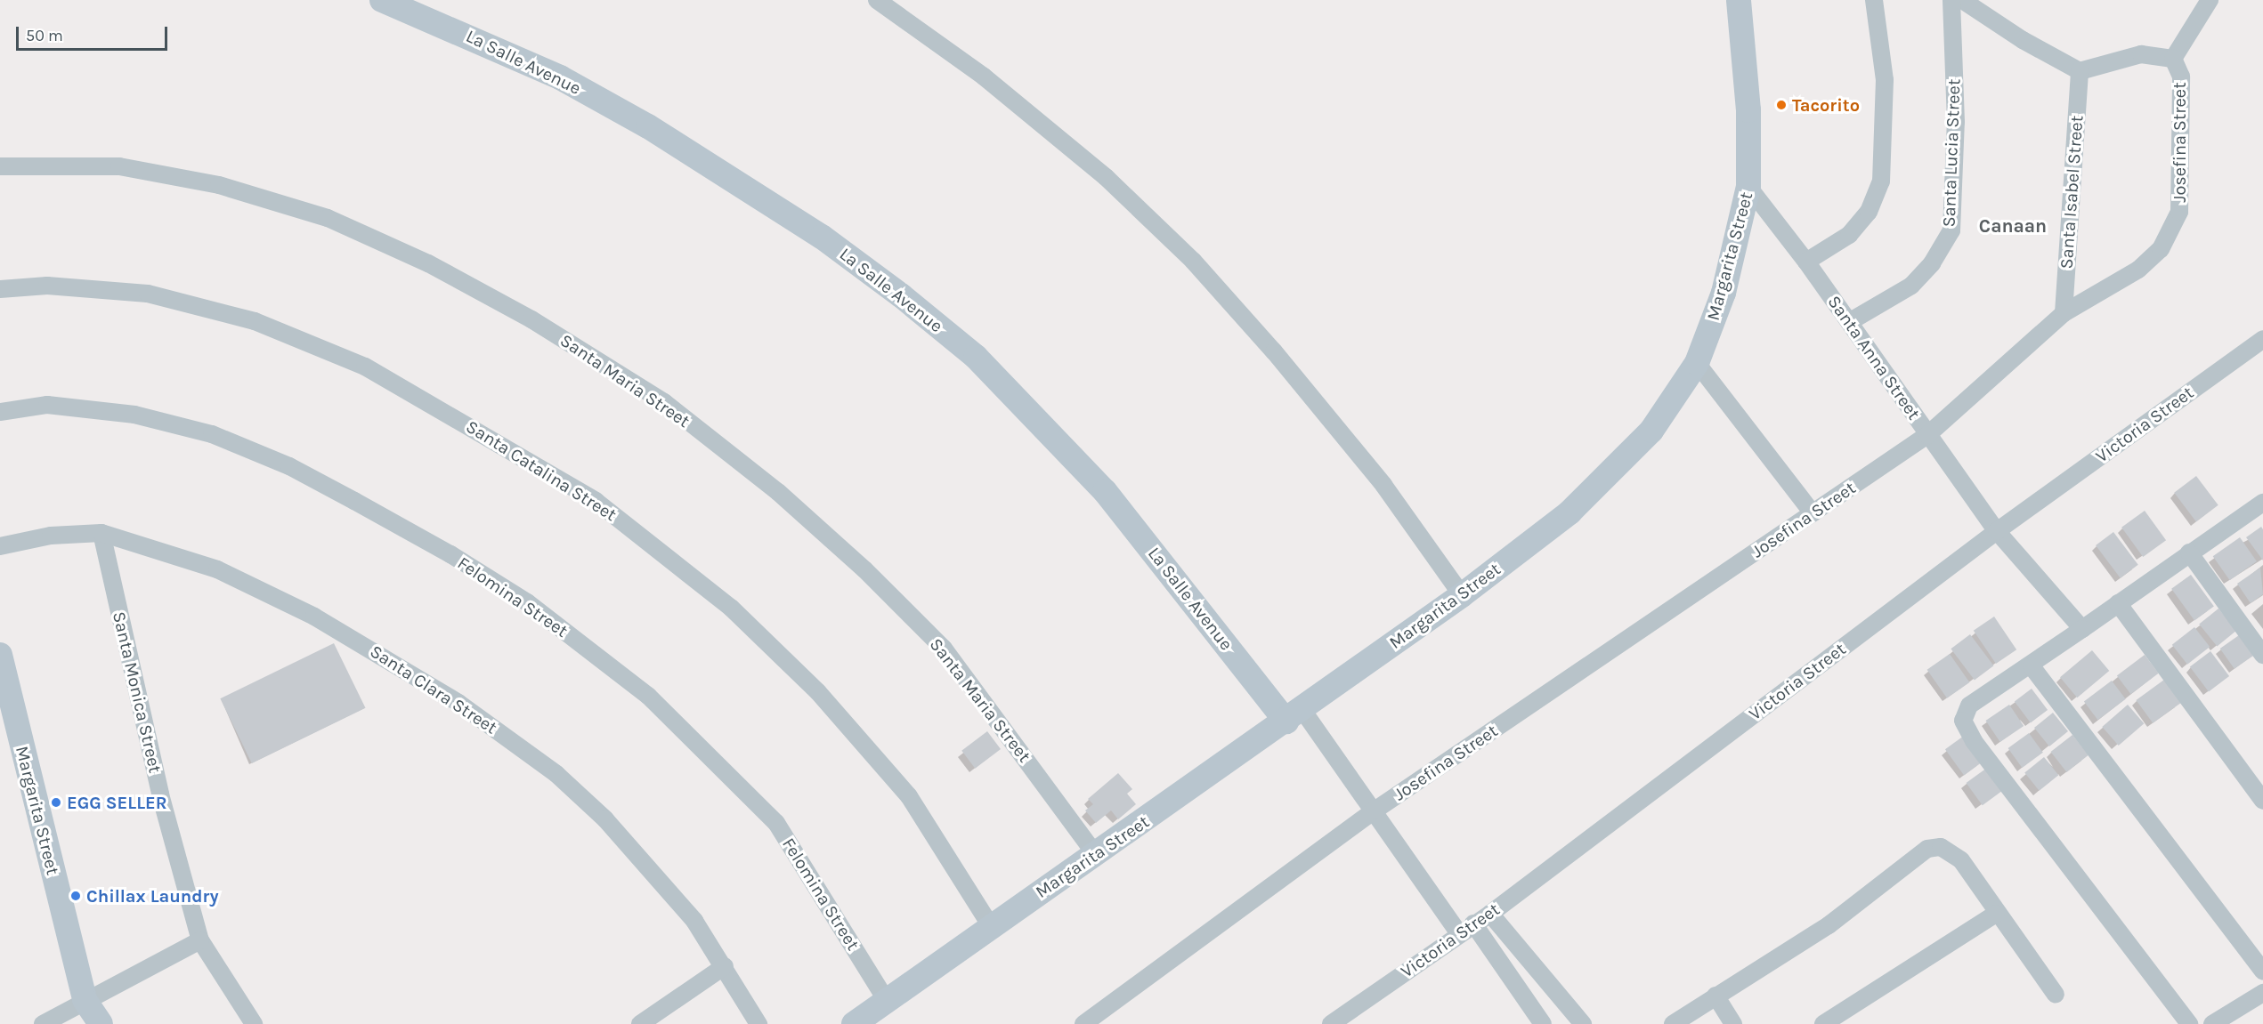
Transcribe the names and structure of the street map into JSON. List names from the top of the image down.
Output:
{
  "streets": {
    "street": [
      "La Salle Avenue",
      "Josefina Street",
      "Santa Lucia Street",
      "Santa Isabel Street",
      "Margarita Street",
      "Santa Anna Street",
      "Santa Maria Street",
      "Victoria Street",
      "Santa Catalina Street",
      "Felomina Street",
      "Santa Clara Street",
      "Santa Monica Street"
    ]
  },
  "crossings": [
    ["La Salle Avenue", "Margarita Street"],
    ["Josefina Street", "Santa Isabel Street"],
    ["Josefina Street", "Santa Anna Street"],
    ["Santa Lucia Street", "Santa Anna Street"],
    ["Margarita Street", "Santa Anna Street"],
    ["Margarita Street", "Santa Maria Street"],
    ["Margarita Street", "Santa Catalina Street"],
    ["Margarita Street", "Felomina Street"],
    ["Santa Anna Street", "Victoria Street"],
    ["Santa Clara Street", "Santa Monica Street"]
  ],
  "districts": ["Canaan"],
  "places": ["Tacorito", "EGG SELLER", "Chillax Laundry"],
  "scale_bar": "50 m"
}
